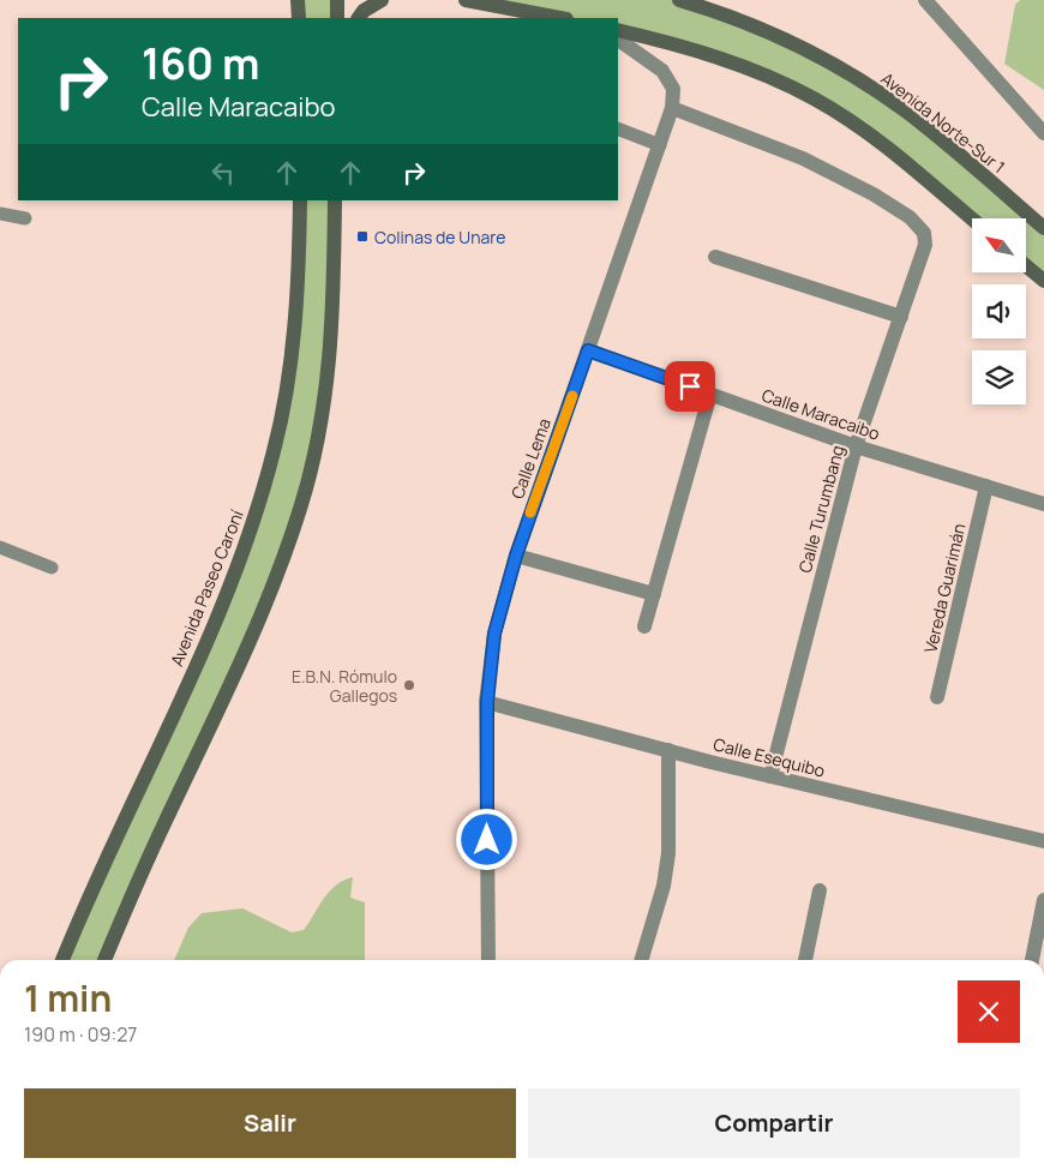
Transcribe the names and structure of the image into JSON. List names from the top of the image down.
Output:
{
  "streets": {
    "street": [
      "Avenida Norte-Sur 1",
      "Calle Maracaibo",
      "Calle Lema",
      "Calle Turumbang",
      "Avenida Paseo Caroní",
      "Vereda Guarimán",
      "Calle Esequibo"
    ]
  },
  "crossings": [
    ["Calle Maracaibo", "Calle Lema"],
    ["Calle Maracaibo", "Calle Turumbang"],
    ["Calle Maracaibo", "Vereda Guarimán"],
    ["Calle Lema", "Calle Turumbang"],
    ["Calle Lema", "Calle Esequibo"],
    ["Calle Turumbang", "Calle Esequibo"]
  ],
  "places": {
    "transit": ["Colinas de Unare"],
    "other": ["E.B.N. Rómulo Gallegos"]
  },
  "north": "top left",
  "page": {
    "turn": ["160 m", "Calle Maracaibo"],
    "heading": ["1 min", "190 m · 09:27"],
    "buttons": ["Salir", "Compartir"]
  }
}
